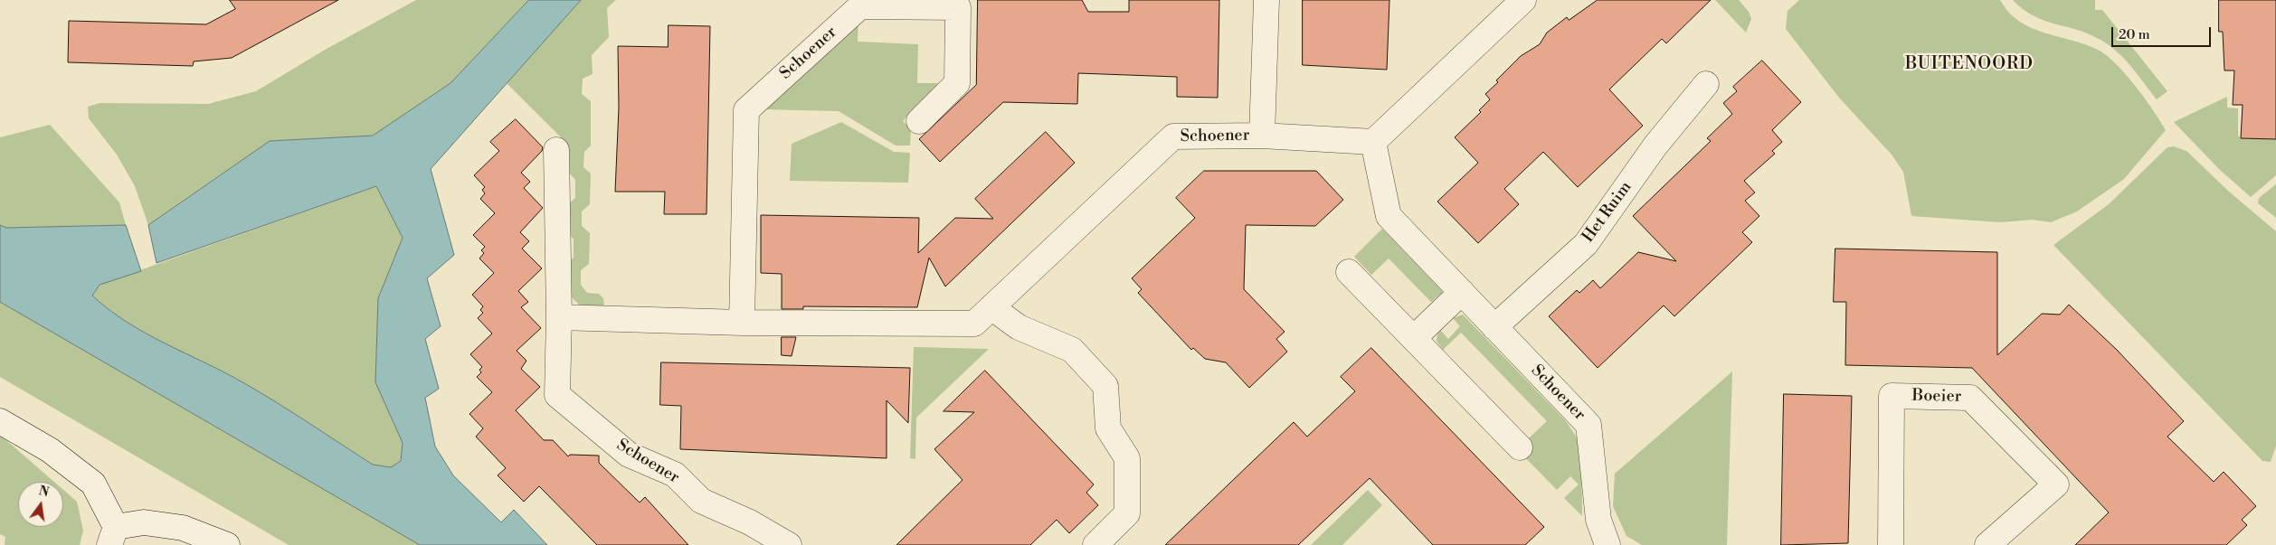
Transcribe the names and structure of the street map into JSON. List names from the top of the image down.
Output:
{
  "streets": {
    "street": ["Schoener", "Het Ruim", "Boeier"]
  },
  "crossings": [
    ["Schoener", "Het Ruim"]
  ],
  "districts": ["BUITENOORD"],
  "scale_bar": "20 m",
  "north": "top"
}
